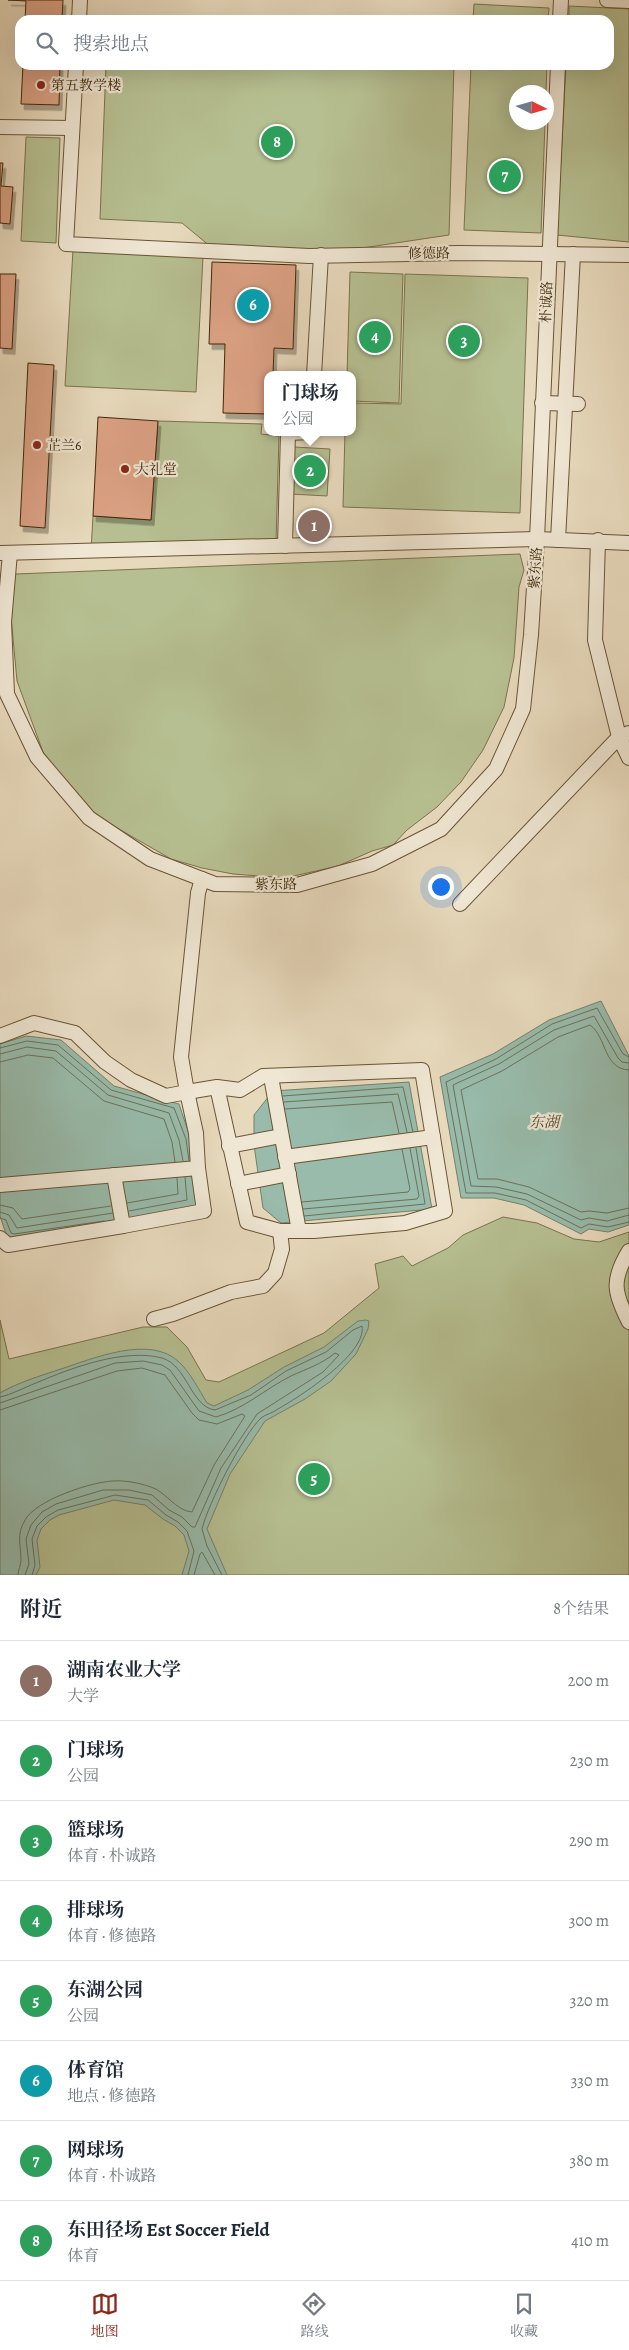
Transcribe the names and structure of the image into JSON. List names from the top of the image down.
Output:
{
  "streets": {
    "street": ["修德路", "朴诚路", "紫东路"]
  },
  "crossings": [
    ["修德路", "朴诚路"],
    ["朴诚路", "紫东路"]
  ],
  "water": ["东湖"],
  "places": ["第五教学楼", "芷兰6", "大礼堂"],
  "north": "right",
  "page": {
    "search": "搜索地点",
    "pins": [
      "8",
      "7",
      "6",
      "4",
      "3",
      "2",
      "1",
      "5"
    ],
    "popup": ["门球场", "公园"],
    "heading": ["附近", "8个结果"],
    "list": [
      {
        "mark": "1",
        "name": "湖南农业大学",
        "note": "大学",
        "value": "200 m"
      },
      {
        "mark": "2",
        "name": "门球场",
        "note": "公园",
        "value": "230 m"
      },
      {
        "mark": "3",
        "name": "篮球场",
        "note": "体育 · 朴诚路",
        "value": "290 m"
      },
      {
        "mark": "4",
        "name": "排球场",
        "note": "体育 · 修德路",
        "value": "300 m"
      },
      {
        "mark": "5",
        "name": "东湖公园",
        "note": "公园",
        "value": "320 m"
      },
      {
        "mark": "6",
        "name": "体育馆",
        "note": "地点 · 修德路",
        "value": "330 m"
      },
      {
        "mark": "7",
        "name": "网球场",
        "note": "体育 · 朴诚路",
        "value": "380 m"
      },
      {
        "mark": "8",
        "name": "东田径场 Est Soccer Field",
        "note": "体育",
        "value": "410 m"
      }
    ],
    "nav": ["地图", "路线", "收藏"]
  }
}
